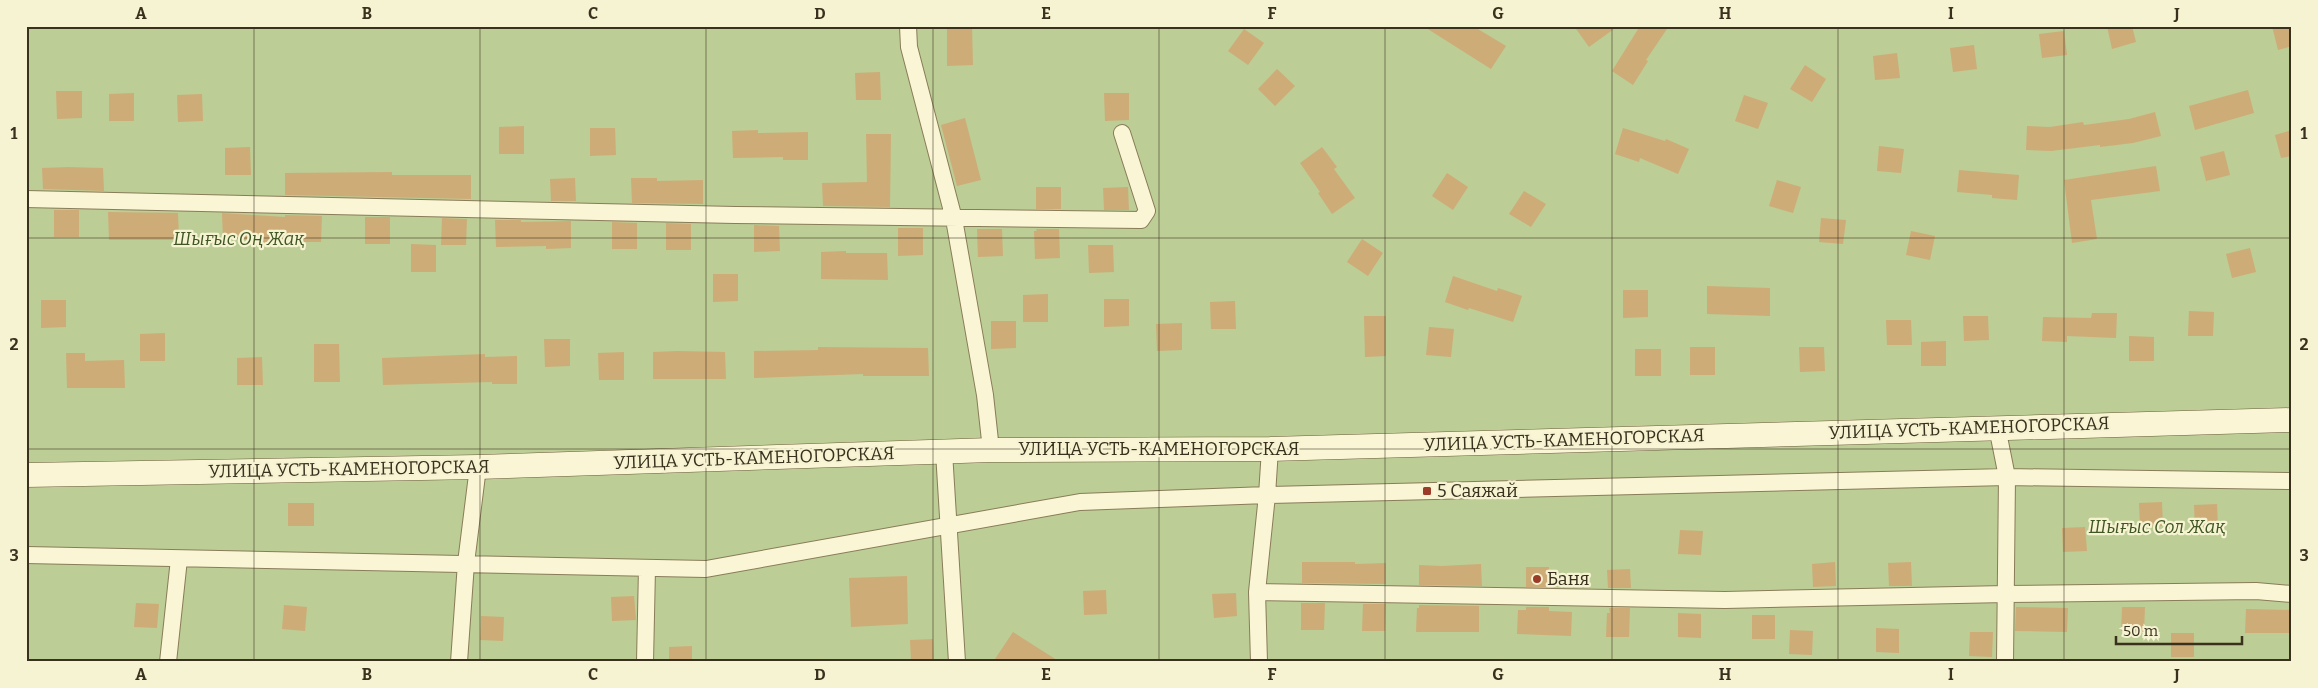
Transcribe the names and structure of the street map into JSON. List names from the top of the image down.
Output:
{
  "streets": {
    "street": ["УЛИЦА УСТЬ-КАМЕНОГОРСКАЯ"]
  },
  "parks": ["Шығыс Оң Жақ", "Шығыс Сол Жақ"],
  "places": {
    "transit": ["5 Саяжай"],
    "other": ["Баня"]
  },
  "scale_bar": "50 m",
  "grid": {
    "columns": [
      "A",
      "B",
      "C",
      "D",
      "E",
      "F",
      "G",
      "H",
      "I",
      "J"
    ],
    "rows": ["1", "2", "3"]
  }
}
